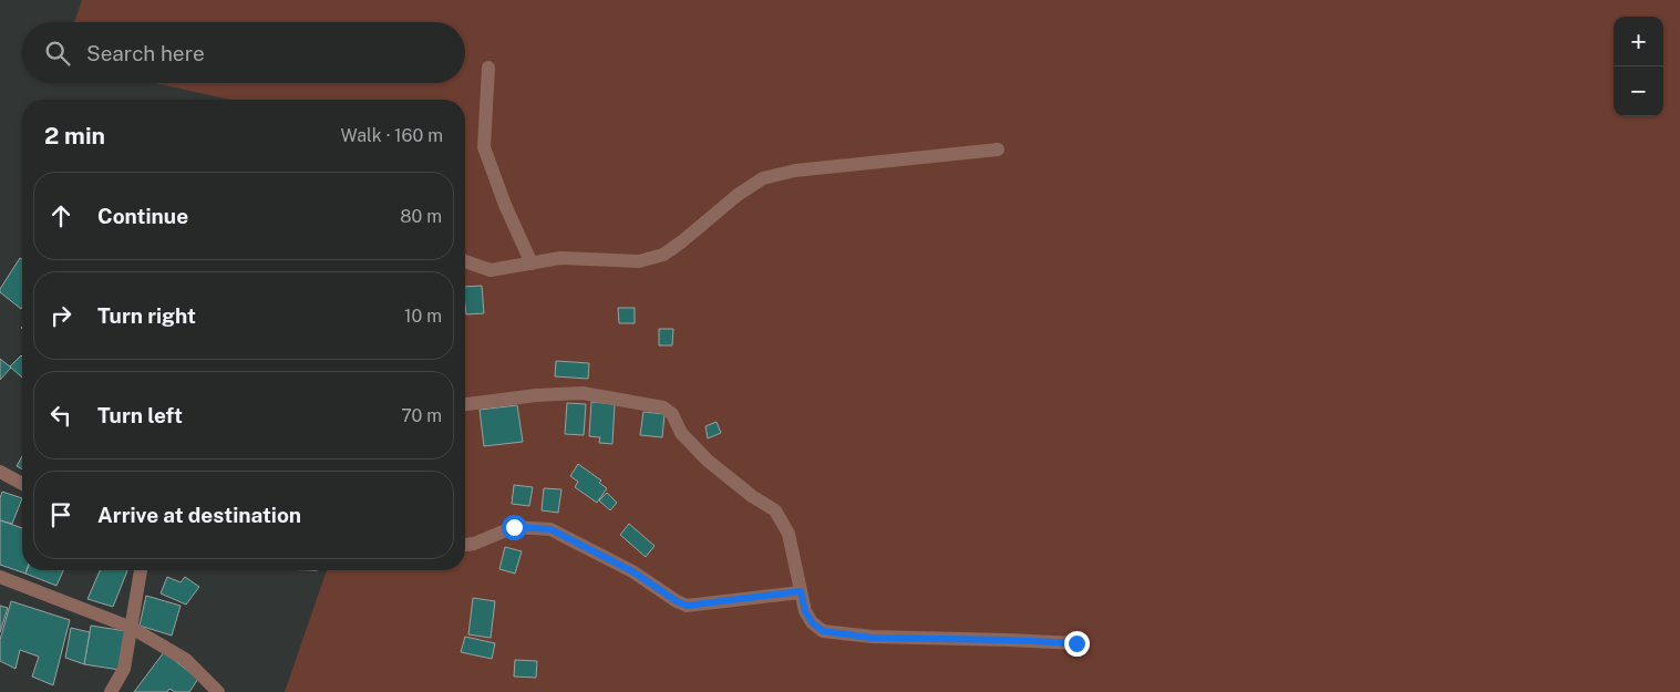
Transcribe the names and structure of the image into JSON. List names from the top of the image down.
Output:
{
  "page": {
    "map_buttons": ["+", "−"],
    "search": "Search here",
    "heading": ["2 min", "Walk · 160 m"],
    "list": [
      ["Continue", "80 m"],
      ["Turn right", "10 m"],
      ["Turn left", "70 m"],
      "Arrive at destination"
    ]
  }
}
